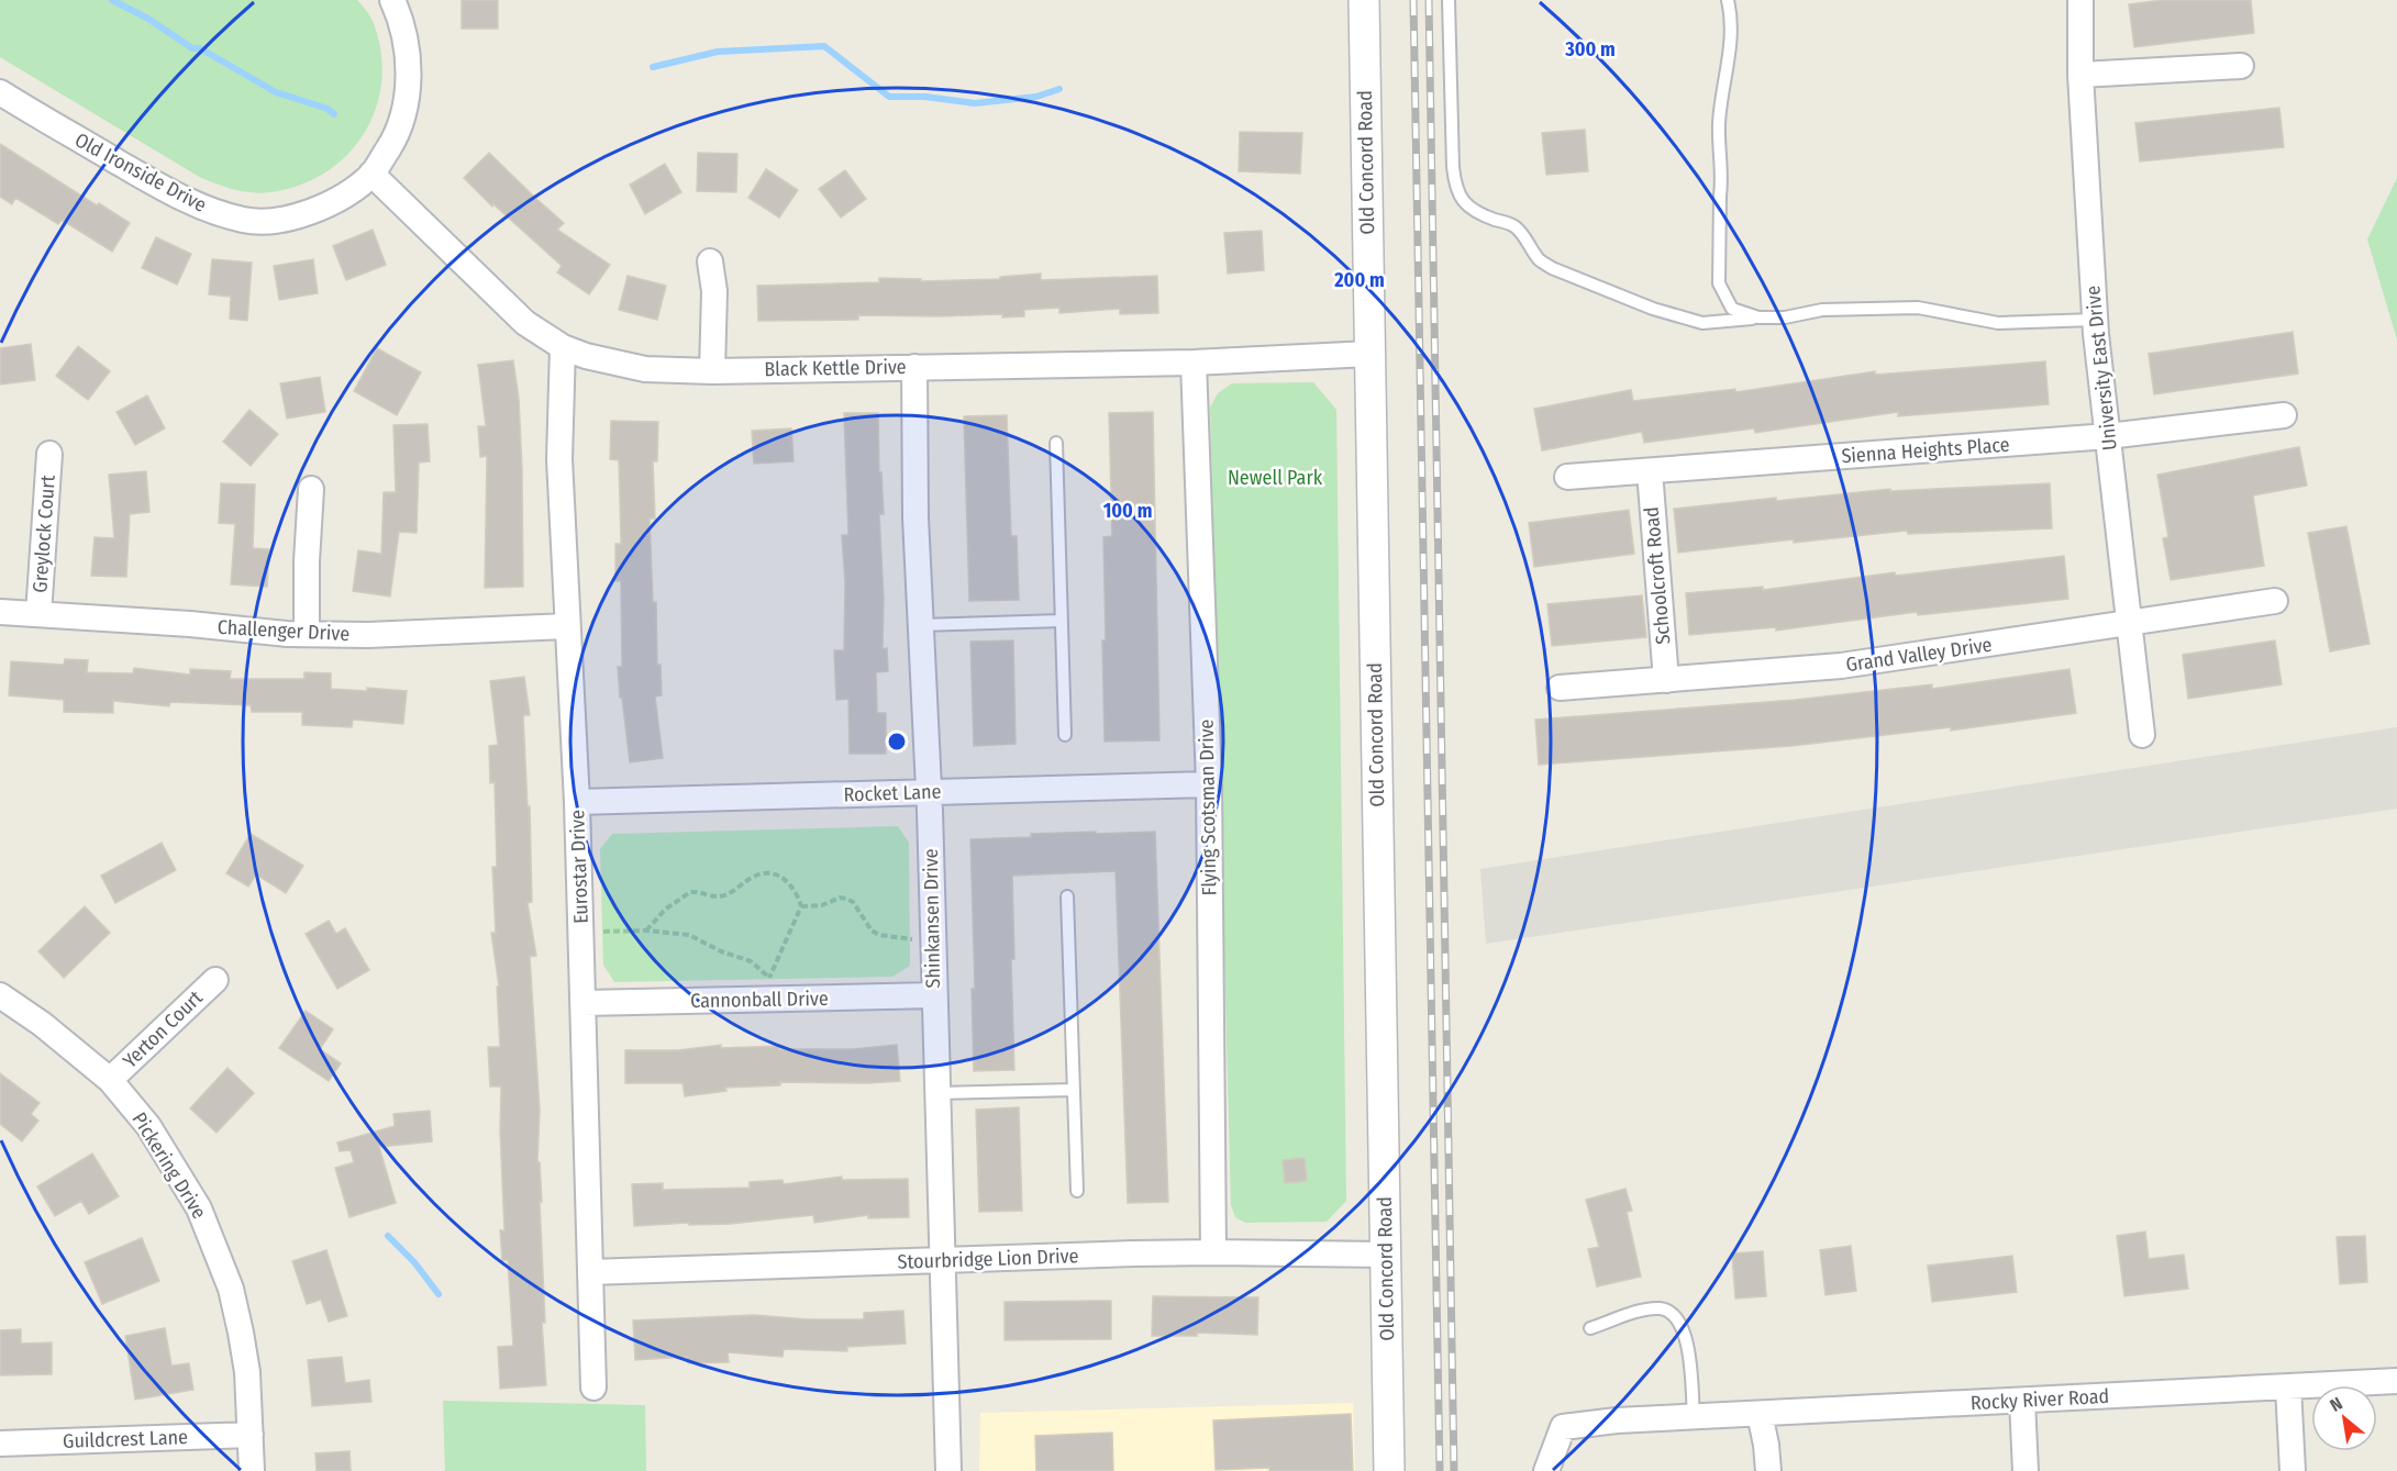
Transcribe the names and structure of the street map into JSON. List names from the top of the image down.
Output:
{
  "streets": {
    "street": [
      "Old Concord Road",
      "Old Ironside Drive",
      "Black Kettle Drive",
      "University East Drive",
      "Sienna Heights Place",
      "Greylock Court",
      "Schoolcroft Road",
      "Challenger Drive",
      "Grand Valley Drive",
      "Rocket Lane",
      "Flying Scotsman Drive",
      "Eurostar Drive",
      "Shinkansen Drive",
      "Cannonball Drive",
      "Yerton Court",
      "Pickering Drive",
      "Stourbridge Lion Drive",
      "Rocky River Road",
      "Guildcrest Lane"
    ]
  },
  "crossings": [
    ["Old Concord Road", "Black Kettle Drive"],
    ["Old Concord Road", "Stourbridge Lion Drive"],
    ["Old Ironside Drive", "Black Kettle Drive"],
    ["Black Kettle Drive", "Flying Scotsman Drive"],
    ["Black Kettle Drive", "Eurostar Drive"],
    ["Black Kettle Drive", "Shinkansen Drive"],
    ["University East Drive", "Sienna Heights Place"],
    ["University East Drive", "Grand Valley Drive"],
    ["Sienna Heights Place", "Schoolcroft Road"],
    ["Greylock Court", "Challenger Drive"],
    ["Schoolcroft Road", "Grand Valley Drive"],
    ["Challenger Drive", "Eurostar Drive"],
    ["Rocket Lane", "Flying Scotsman Drive"],
    ["Rocket Lane", "Eurostar Drive"],
    ["Rocket Lane", "Shinkansen Drive"],
    ["Flying Scotsman Drive", "Stourbridge Lion Drive"],
    ["Eurostar Drive", "Cannonball Drive"],
    ["Eurostar Drive", "Stourbridge Lion Drive"],
    ["Shinkansen Drive", "Cannonball Drive"],
    ["Shinkansen Drive", "Stourbridge Lion Drive"],
    ["Yerton Court", "Pickering Drive"],
    ["Pickering Drive", "Guildcrest Lane"]
  ],
  "parks": ["Newell Park"],
  "north": "top left",
  "rings": ["300 m", "200 m", "100 m"]
}
